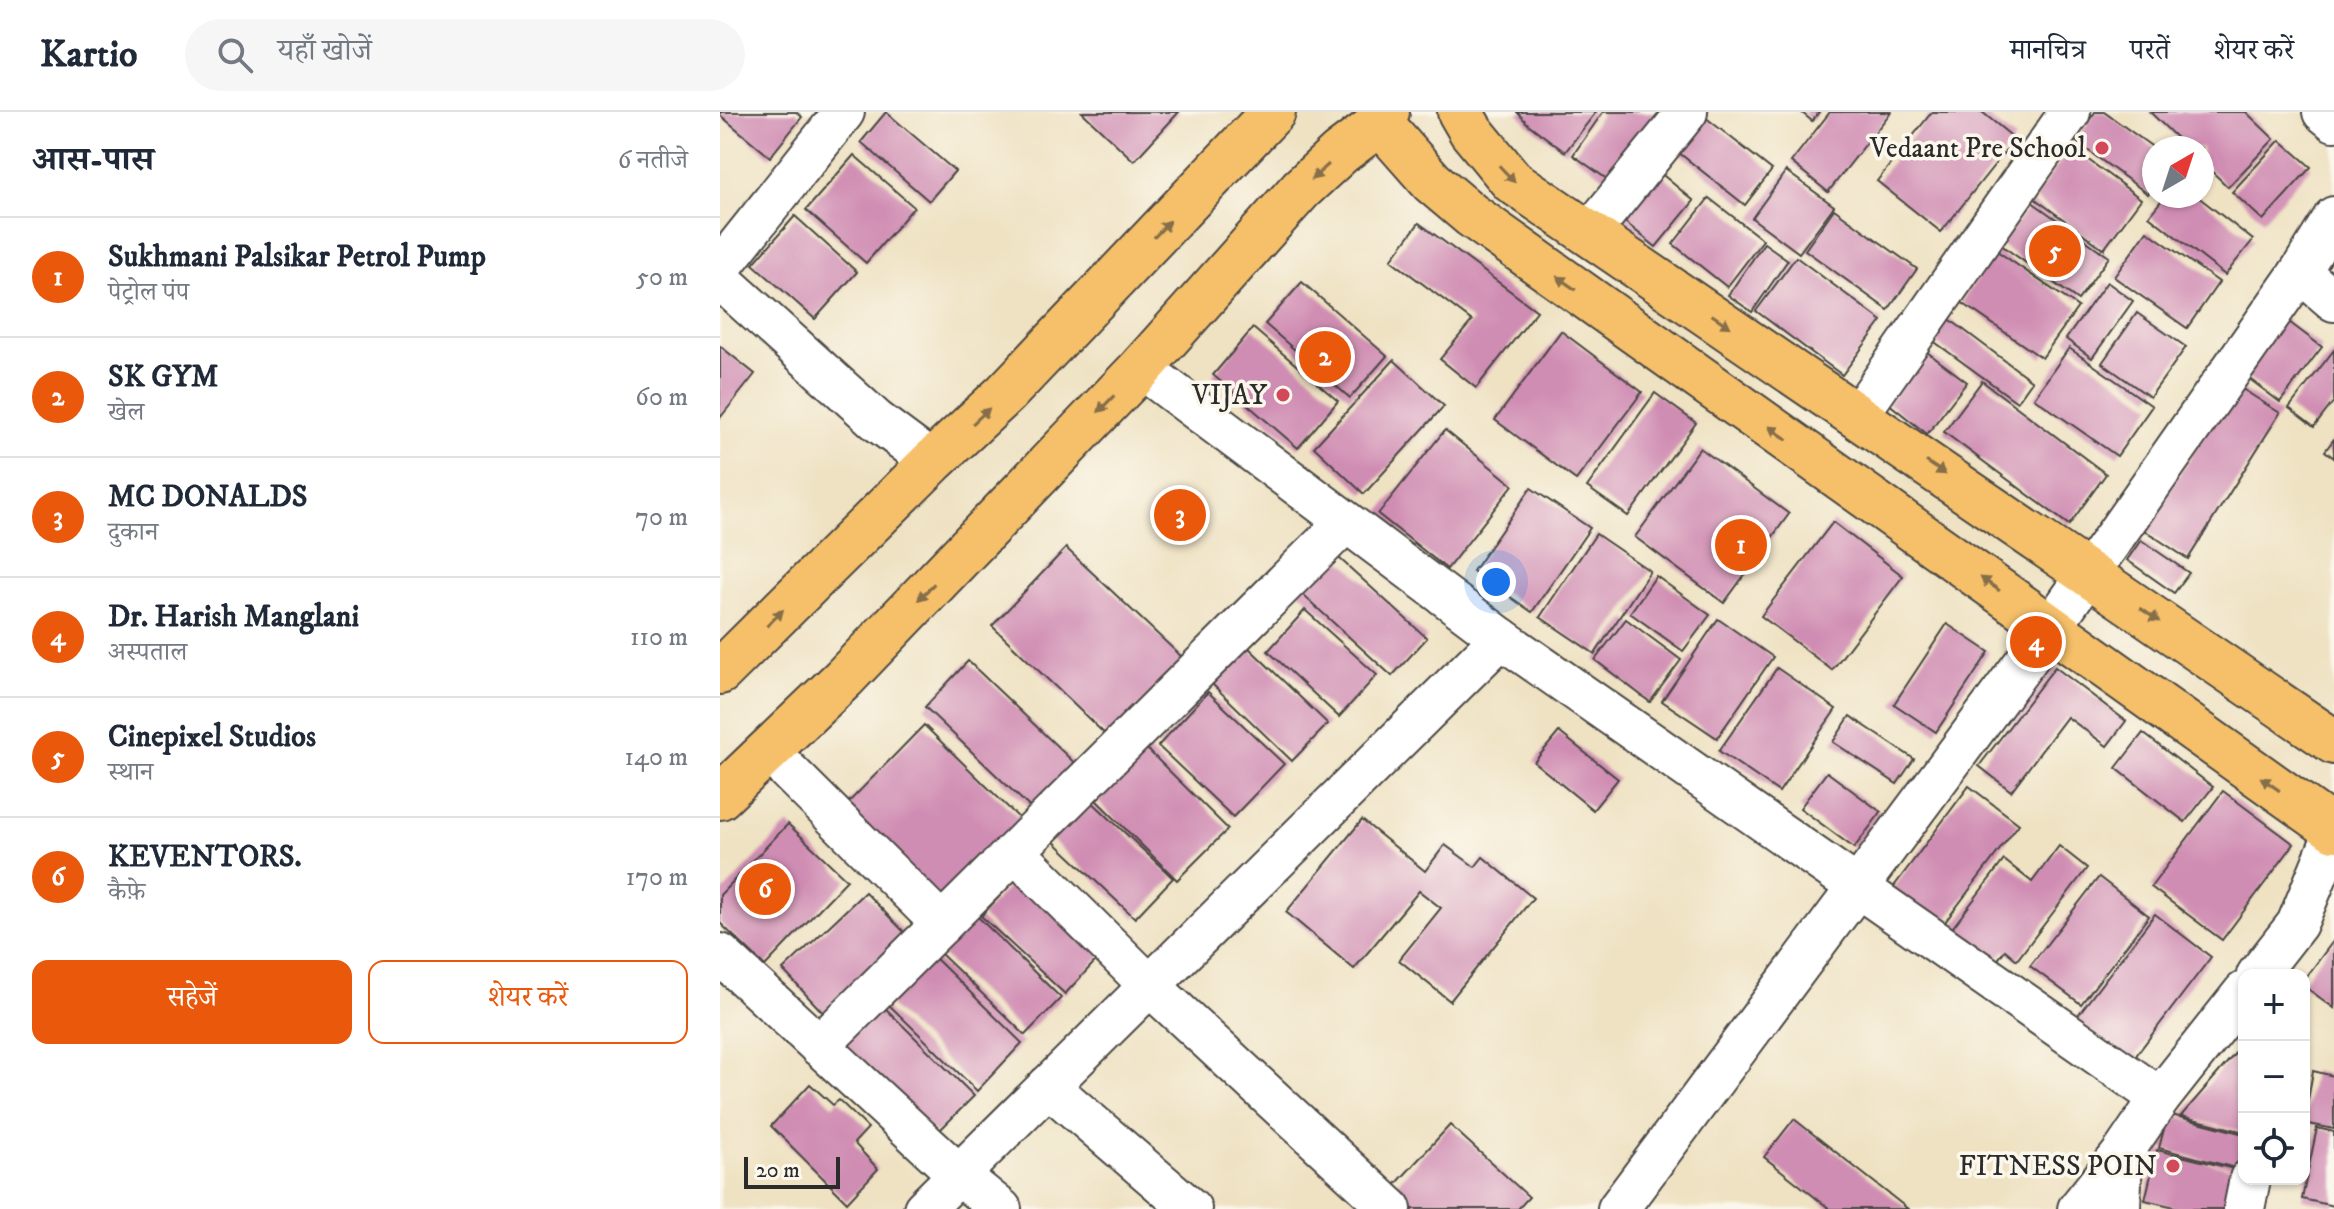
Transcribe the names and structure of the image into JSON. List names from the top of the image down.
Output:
{
  "places": ["Vedaant Pre School", "VIJAY", "FITNESS POIN"],
  "scale_bar": "20 m",
  "north": "top right",
  "page": {
    "header": "Kartio",
    "search": "यहाँ खोजें",
    "nav": ["मानचित्र", "परतें", "शेयर करें"],
    "heading": ["आस-पास", "6 नतीजे"],
    "list": [
      {
        "mark": "1",
        "name": "Sukhmani Palsikar Petrol Pump",
        "note": "पेट्रोल पंप",
        "value": "50 m"
      },
      {
        "mark": "2",
        "name": "SK GYM",
        "note": "खेल",
        "value": "60 m"
      },
      {
        "mark": "3",
        "name": "MC DONALDS",
        "note": "दुकान",
        "value": "70 m"
      },
      {
        "mark": "4",
        "name": "Dr. Harish Manglani",
        "note": "अस्पताल",
        "value": "110 m"
      },
      {
        "mark": "5",
        "name": "Cinepixel Studios",
        "note": "स्थान",
        "value": "140 m"
      },
      {
        "mark": "6",
        "name": "KEVENTORS.",
        "note": "कैफ़े",
        "value": "170 m"
      }
    ],
    "pins": [
      "5",
      "2",
      "3",
      "1",
      "4",
      "6"
    ],
    "buttons": ["सहेजें", "शेयर करें"],
    "map_buttons": ["+", "−"],
    "scale": "20 m"
  }
}
